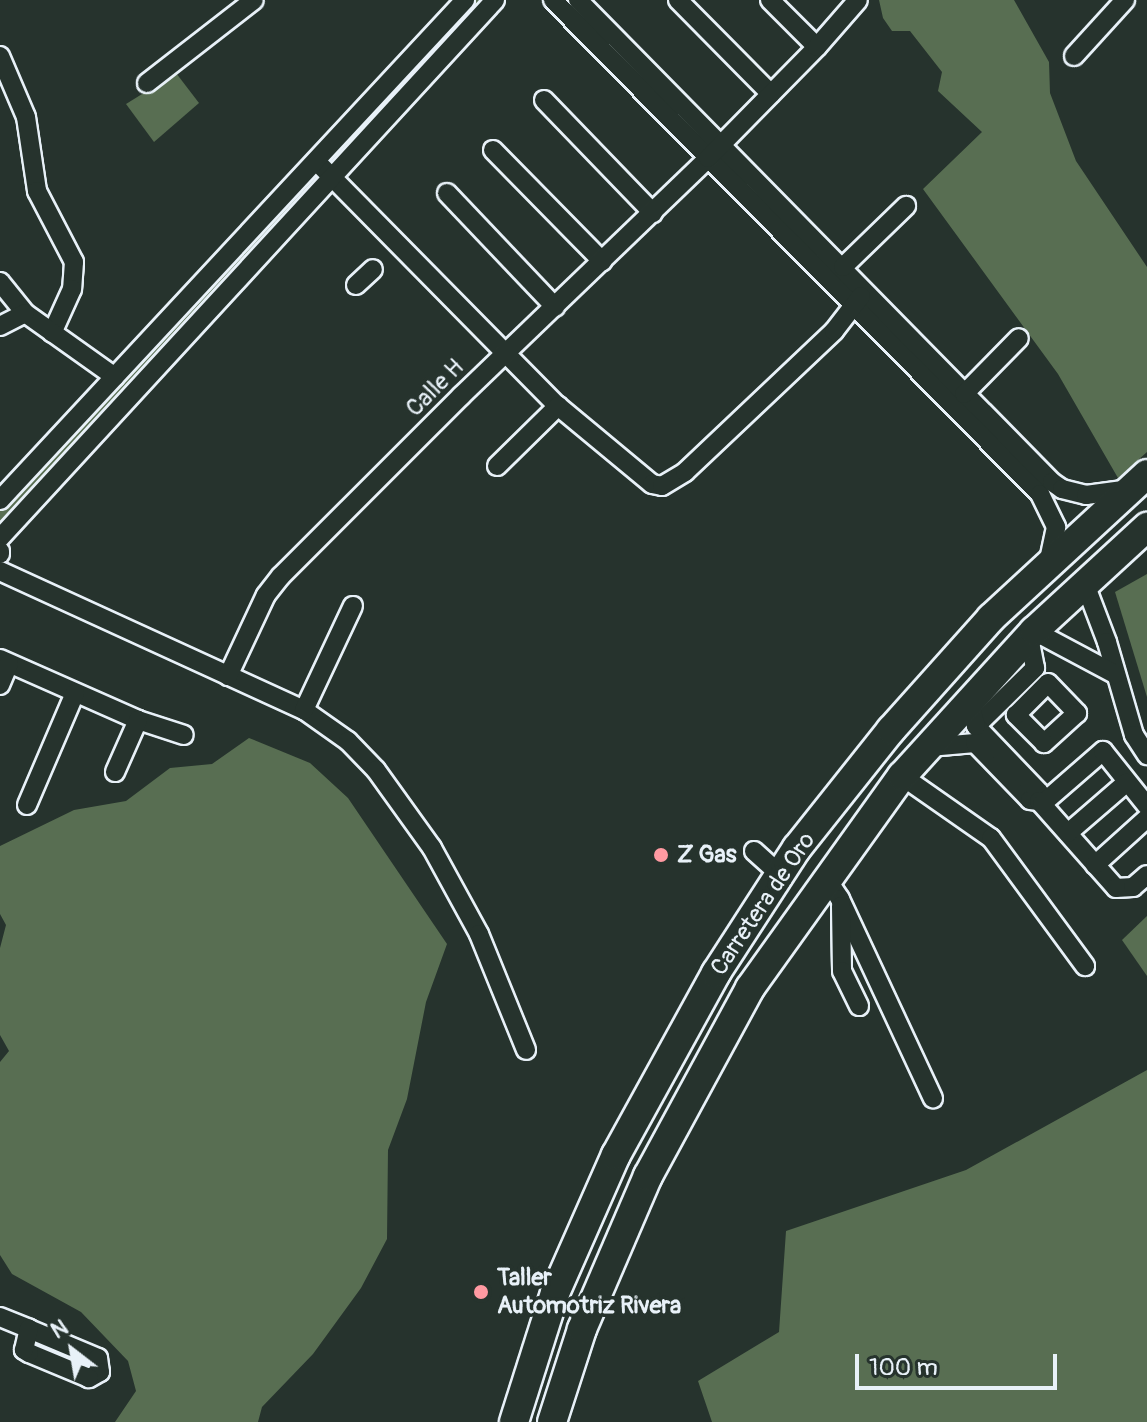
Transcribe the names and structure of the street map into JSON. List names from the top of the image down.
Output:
{
  "streets": {
    "highway": ["Carretera de Oro"],
    "street": ["Calle H"]
  },
  "places": ["Z Gas", "Taller Automotriz Rivera"],
  "scale_bar": "100 m",
  "north": "top left"
}
